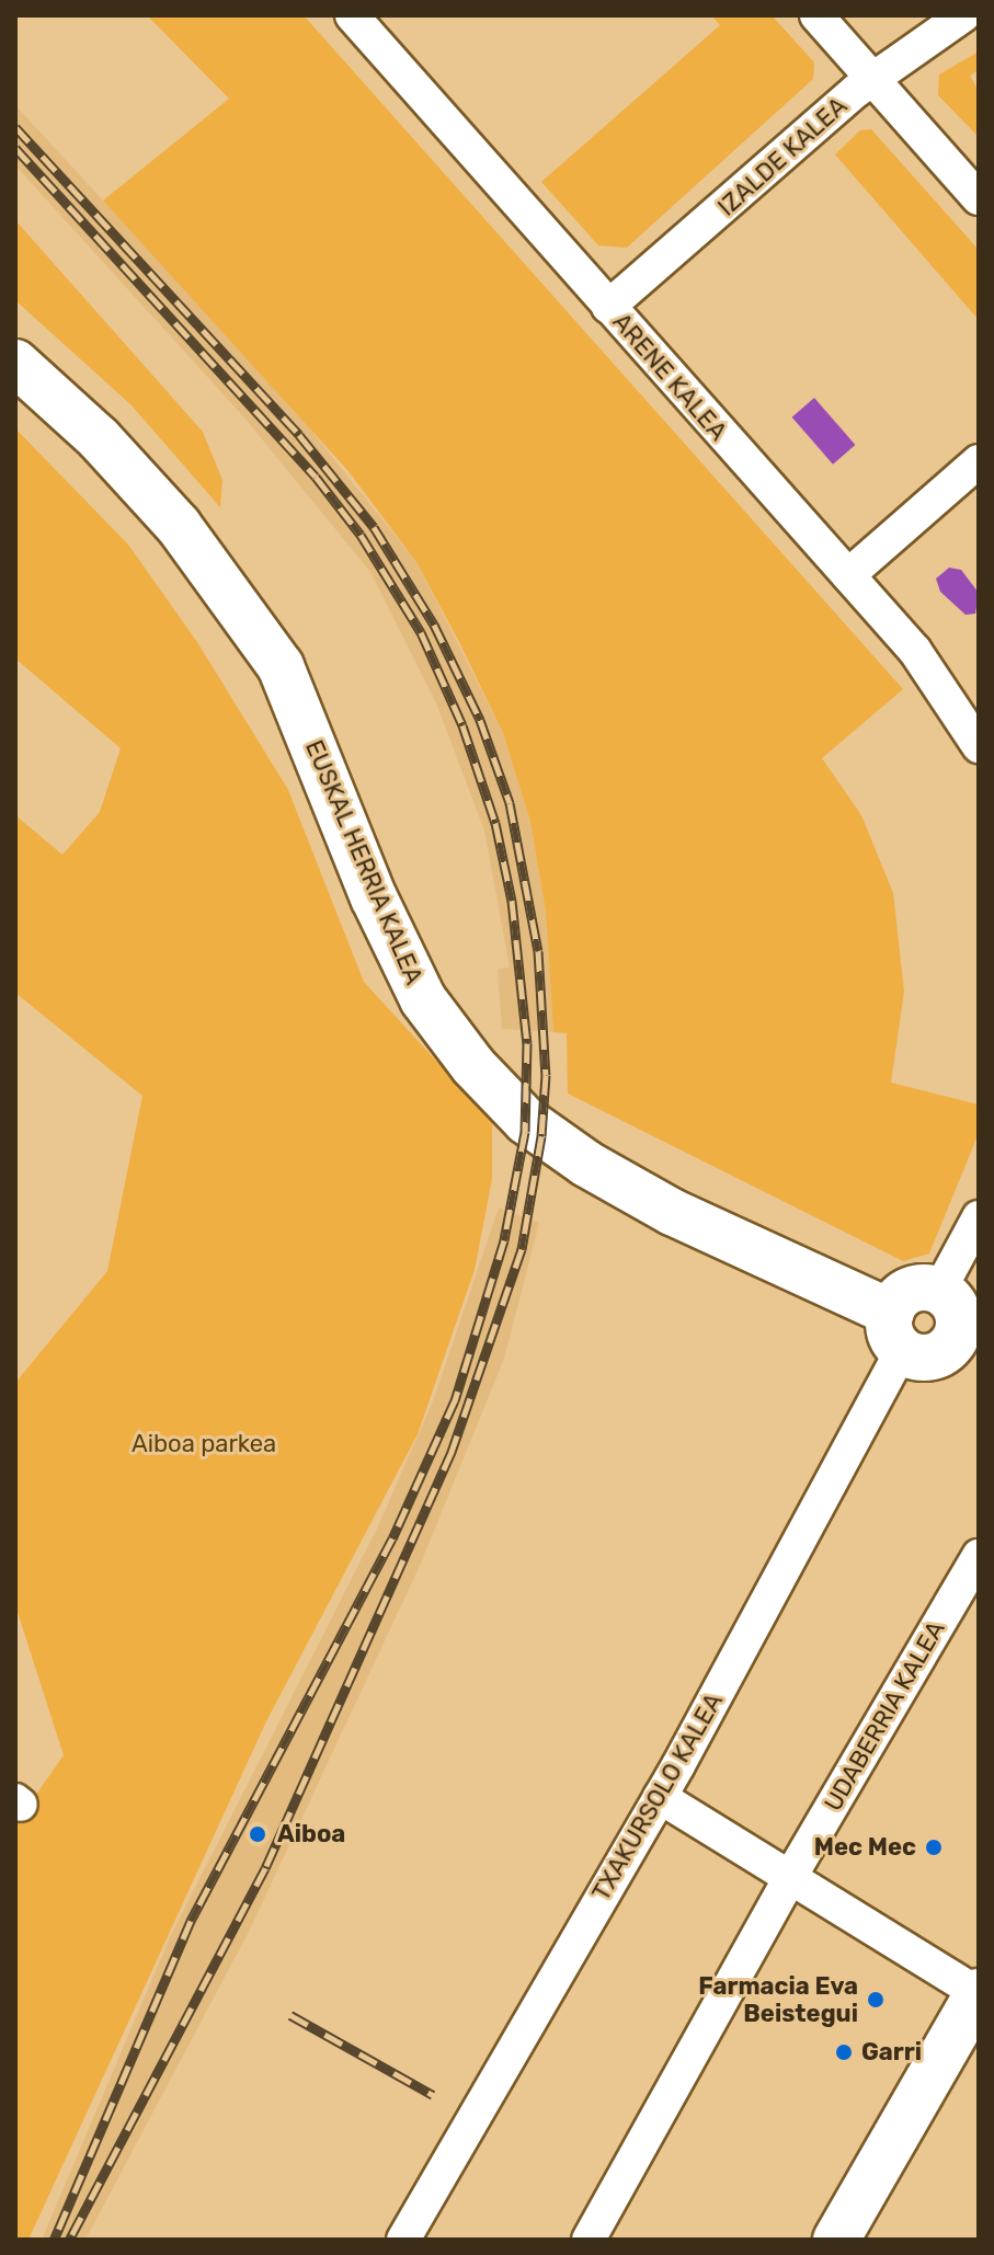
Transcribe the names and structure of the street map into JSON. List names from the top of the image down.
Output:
{
  "streets": {
    "street": [
      "IZALDE KALEA",
      "ARENE KALEA",
      "EUSKAL HERRIA KALEA",
      "UDABERRIA KALEA",
      "TXAKURSOLO KALEA"
    ]
  },
  "crossings": [
    ["IZALDE KALEA", "ARENE KALEA"],
    ["EUSKAL HERRIA KALEA", "TXAKURSOLO KALEA"]
  ],
  "parks": ["Aiboa parkea"],
  "places": [
    "Aiboa",
    "Mec Mec",
    "Farmacia Eva Beistegui",
    "Garri"
  ]
}
